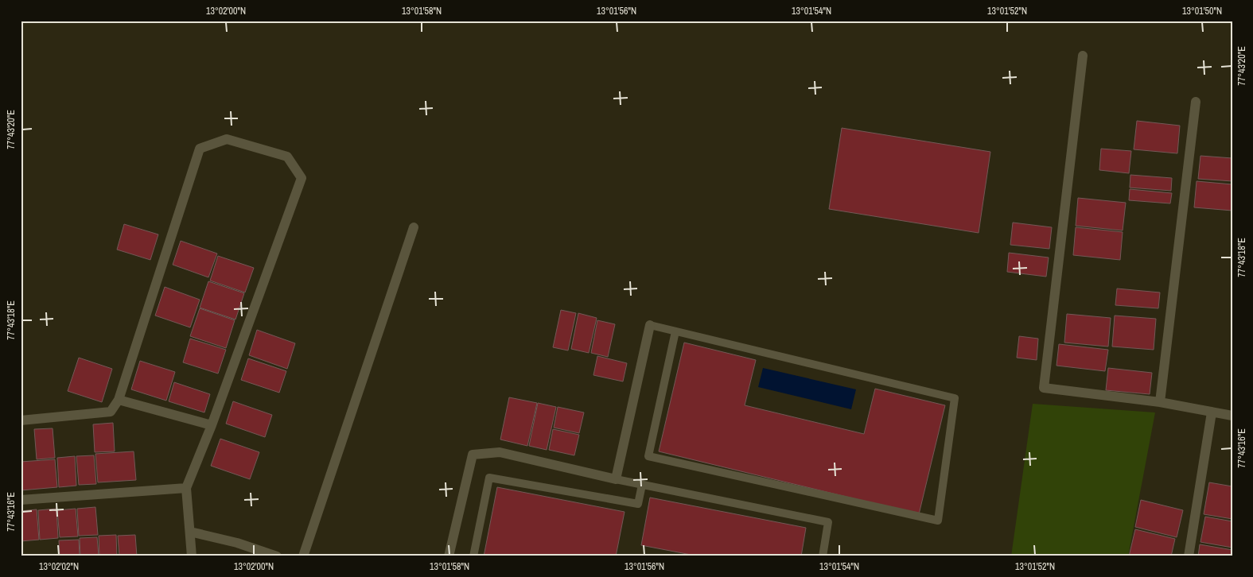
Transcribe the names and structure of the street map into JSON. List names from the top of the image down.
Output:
{
  "coordinates": [
    "13°02'00\"N",
    "13°01'58\"N",
    "13°01'56\"N",
    "13°01'54\"N",
    "13°01'52\"N",
    "13°01'50\"N",
    "77°43'20\"E",
    "77°43'18\"E",
    "77°43'16\"E",
    "13°02'02\"N"
  ]
}
